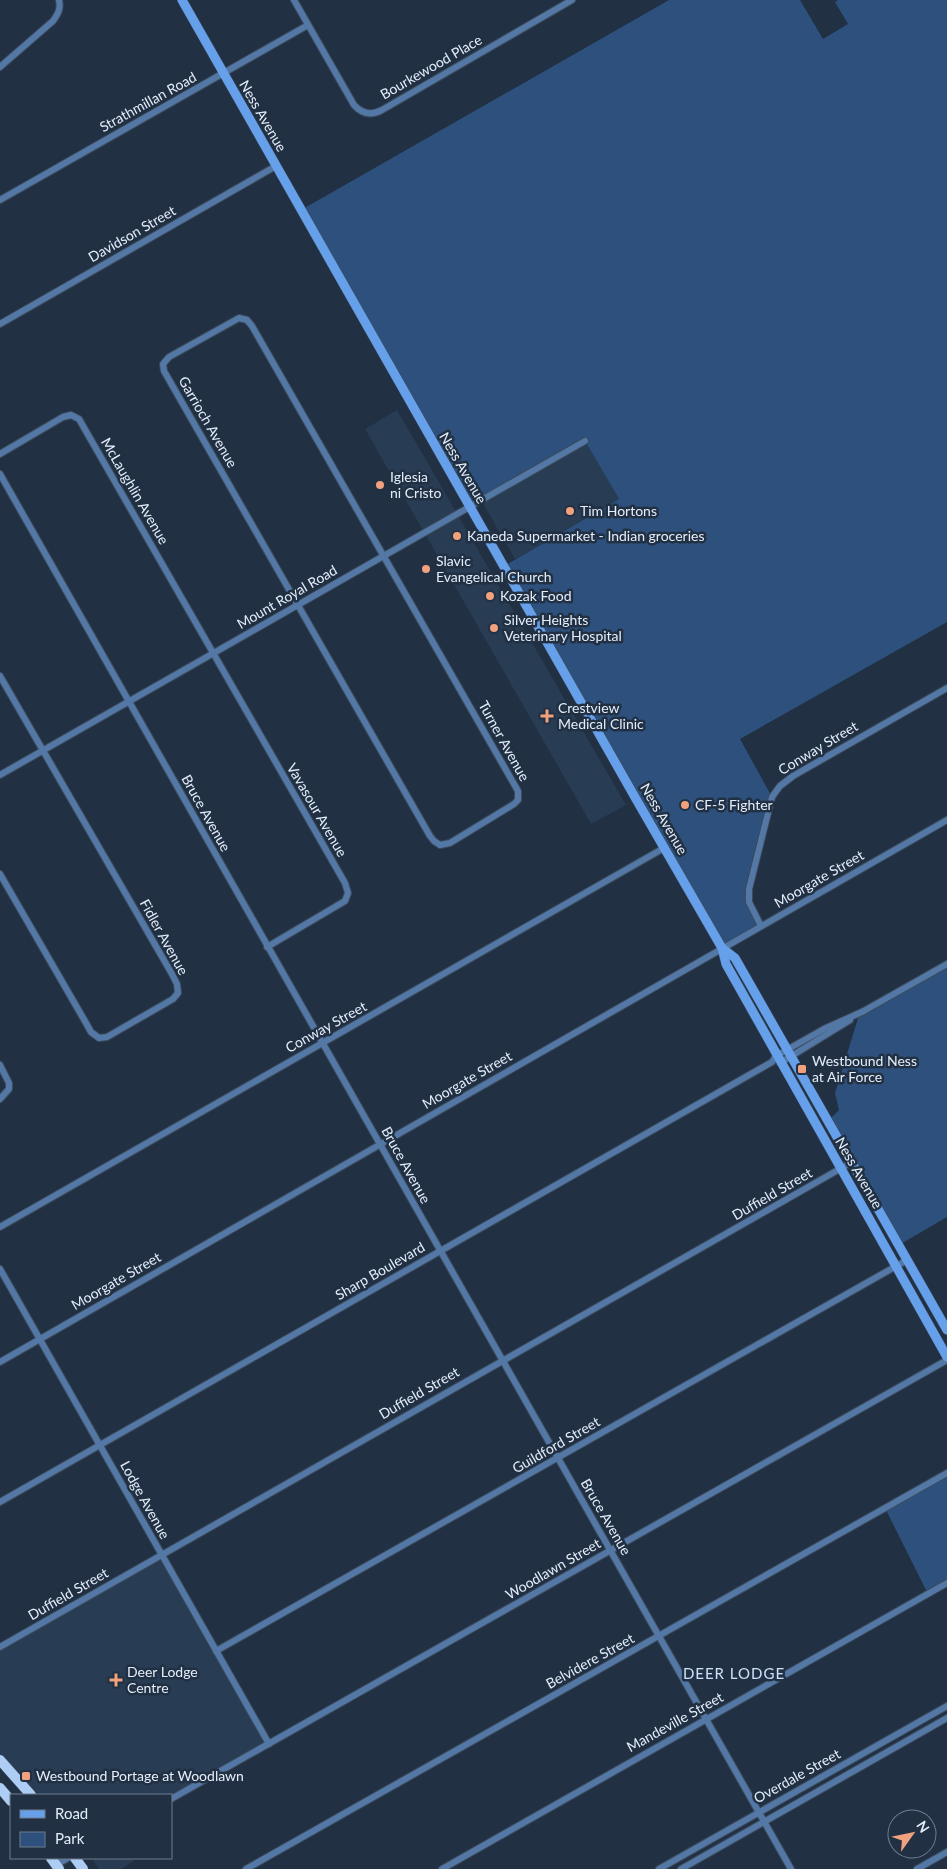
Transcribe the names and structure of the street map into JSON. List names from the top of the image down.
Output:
{
  "streets": {
    "main road": ["Ness Avenue"],
    "street": [
      "Bourkewood Place",
      "Strathmillan Road",
      "Davidson Street",
      "Garrioch Avenue",
      "McLaughlin Avenue",
      "Mount Royal Road",
      "Turner Avenue",
      "Conway Street",
      "Vavasour Avenue",
      "Bruce Avenue",
      "Moorgate Street",
      "Fidler Avenue",
      "Duffield Street",
      "Sharp Boulevard",
      "Guildford Street",
      "Lodge Avenue",
      "Woodlawn Street",
      "Belvidere Street",
      "Mandeville Street",
      "Overdale Street"
    ]
  },
  "crossings": [
    ["Bourkewood Place", "Strathmillan Road"],
    ["Strathmillan Road", "Ness Avenue"],
    ["Ness Avenue", "Davidson Street"],
    ["Ness Avenue", "Mount Royal Road"],
    ["Ness Avenue", "Conway Street"],
    ["Ness Avenue", "Moorgate Street"],
    ["Ness Avenue", "Duffield Street"],
    ["Ness Avenue", "Sharp Boulevard"],
    ["Ness Avenue", "Guildford Street"],
    ["Ness Avenue", "Woodlawn Street"],
    ["Garrioch Avenue", "Mount Royal Road"],
    ["Garrioch Avenue", "Turner Avenue"],
    ["McLaughlin Avenue", "Mount Royal Road"],
    ["McLaughlin Avenue", "Vavasour Avenue"],
    ["Mount Royal Road", "Turner Avenue"],
    ["Mount Royal Road", "Vavasour Avenue"],
    ["Mount Royal Road", "Bruce Avenue"],
    ["Mount Royal Road", "Fidler Avenue"],
    ["Conway Street", "Bruce Avenue"],
    ["Conway Street", "Moorgate Street"],
    ["Vavasour Avenue", "Bruce Avenue"],
    ["Bruce Avenue", "Moorgate Street"],
    ["Bruce Avenue", "Duffield Street"],
    ["Bruce Avenue", "Sharp Boulevard"],
    ["Bruce Avenue", "Guildford Street"],
    ["Bruce Avenue", "Woodlawn Street"],
    ["Bruce Avenue", "Belvidere Street"],
    ["Bruce Avenue", "Mandeville Street"],
    ["Bruce Avenue", "Overdale Street"],
    ["Moorgate Street", "Lodge Avenue"],
    ["Duffield Street", "Lodge Avenue"],
    ["Sharp Boulevard", "Lodge Avenue"],
    ["Guildford Street", "Lodge Avenue"],
    ["Lodge Avenue", "Woodlawn Street"]
  ],
  "districts": ["DEER LODGE"],
  "places": {
    "other": [
      "Iglesia ni Cristo",
      "Tim Hortons",
      "Kaneda Supermarket - Indian groceries",
      "Slavic Evangelical Church",
      "Kozak Food",
      "Silver Heights Veterinary Hospital",
      "CF-5 Fighter"
    ],
    "health": ["Crestview Medical Clinic", "Deer Lodge Centre"],
    "transit": ["Westbound Ness at Air Force", "Westbound Portage at Woodlawn"]
  },
  "legend": ["Road", "Park"],
  "north": "top right"
}
